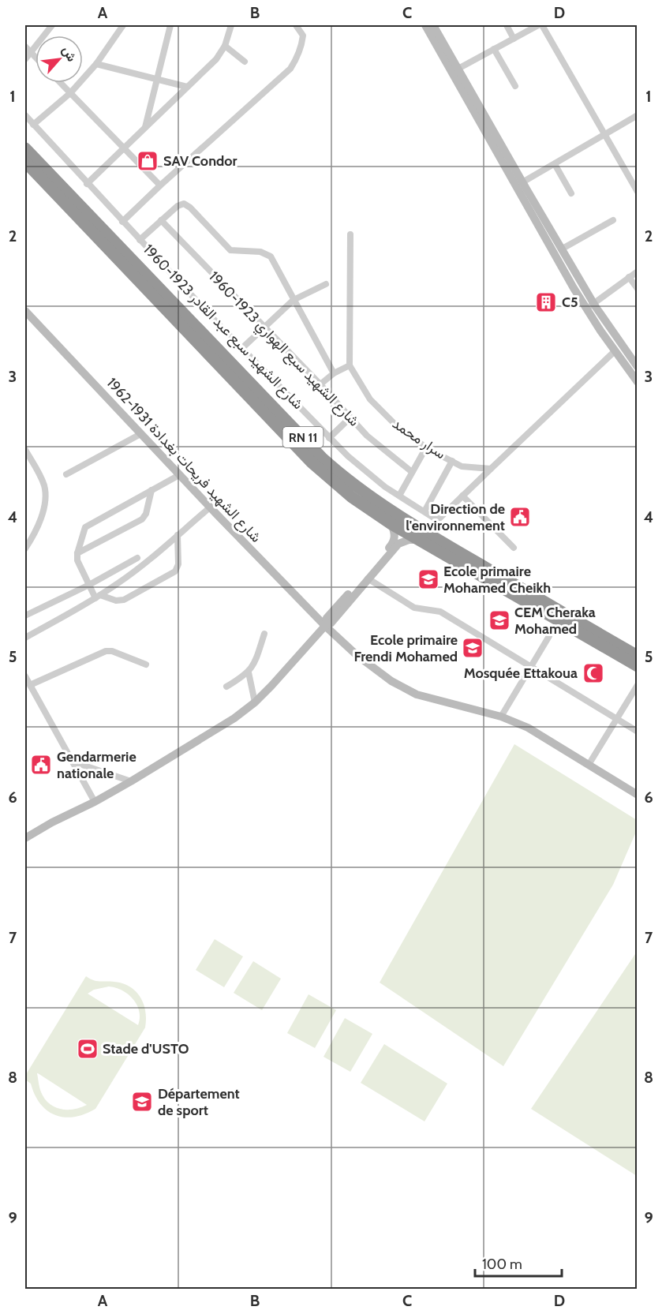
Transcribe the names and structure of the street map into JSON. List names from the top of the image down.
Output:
{
  "streets": {
    "highway": ["RN 11"],
    "main road": ["شارع الشهيد فريحات بغدادة 1931-1962"],
    "street": ["شارع الشهيد سبع عبد القادر 1923-1960", "شارع الشهيد سبع الهواري 1923-1960", "سرار محمد"]
  },
  "places": {
    "shop": ["SAV Condor"],
    "building": ["C5"],
    "public building": ["Direction de l'environnement", "Gendarmerie nationale"],
    "school or university": [
      "Ecole primaire Mohamed Cheikh",
      "CEM Cheraka Mohamed",
      "Ecole primaire Frendi Mohamed",
      "Département de sport"
    ],
    "mosque": ["Mosquée Ettakoua"],
    "sports": ["Stade d'USTO"]
  },
  "scale_bar": "100 m",
  "north": "top right",
  "grid": {
    "columns": [
      "A",
      "B",
      "C",
      "D"
    ],
    "rows": [
      "1",
      "2",
      "3",
      "4",
      "5",
      "6",
      "7",
      "8",
      "9"
    ]
  }
}
